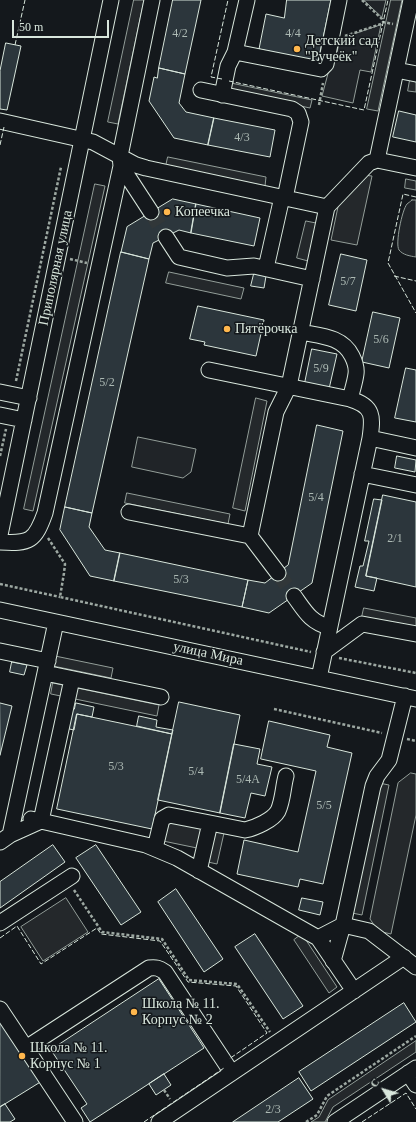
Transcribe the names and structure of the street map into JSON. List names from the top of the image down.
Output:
{
  "streets": {
    "street": ["Приполярная улица", "улица Мира"]
  },
  "places": [
    "Детский сад \"Ручеёк\"",
    "Копеечка",
    "Пятёрочка",
    "Школа № 11. Корпус № 2",
    "Школа № 11. Корпус № 1"
  ],
  "house_numbers": [
    "4/2",
    "4/4",
    "4/3",
    "5/7",
    "5/6",
    "5/9",
    "5/2",
    "5/4",
    "2/1",
    "5/3",
    "5/3",
    "5/4",
    "5/4А",
    "5/5",
    "2/3"
  ],
  "scale_bar": "50 m",
  "north": "top left"
}
